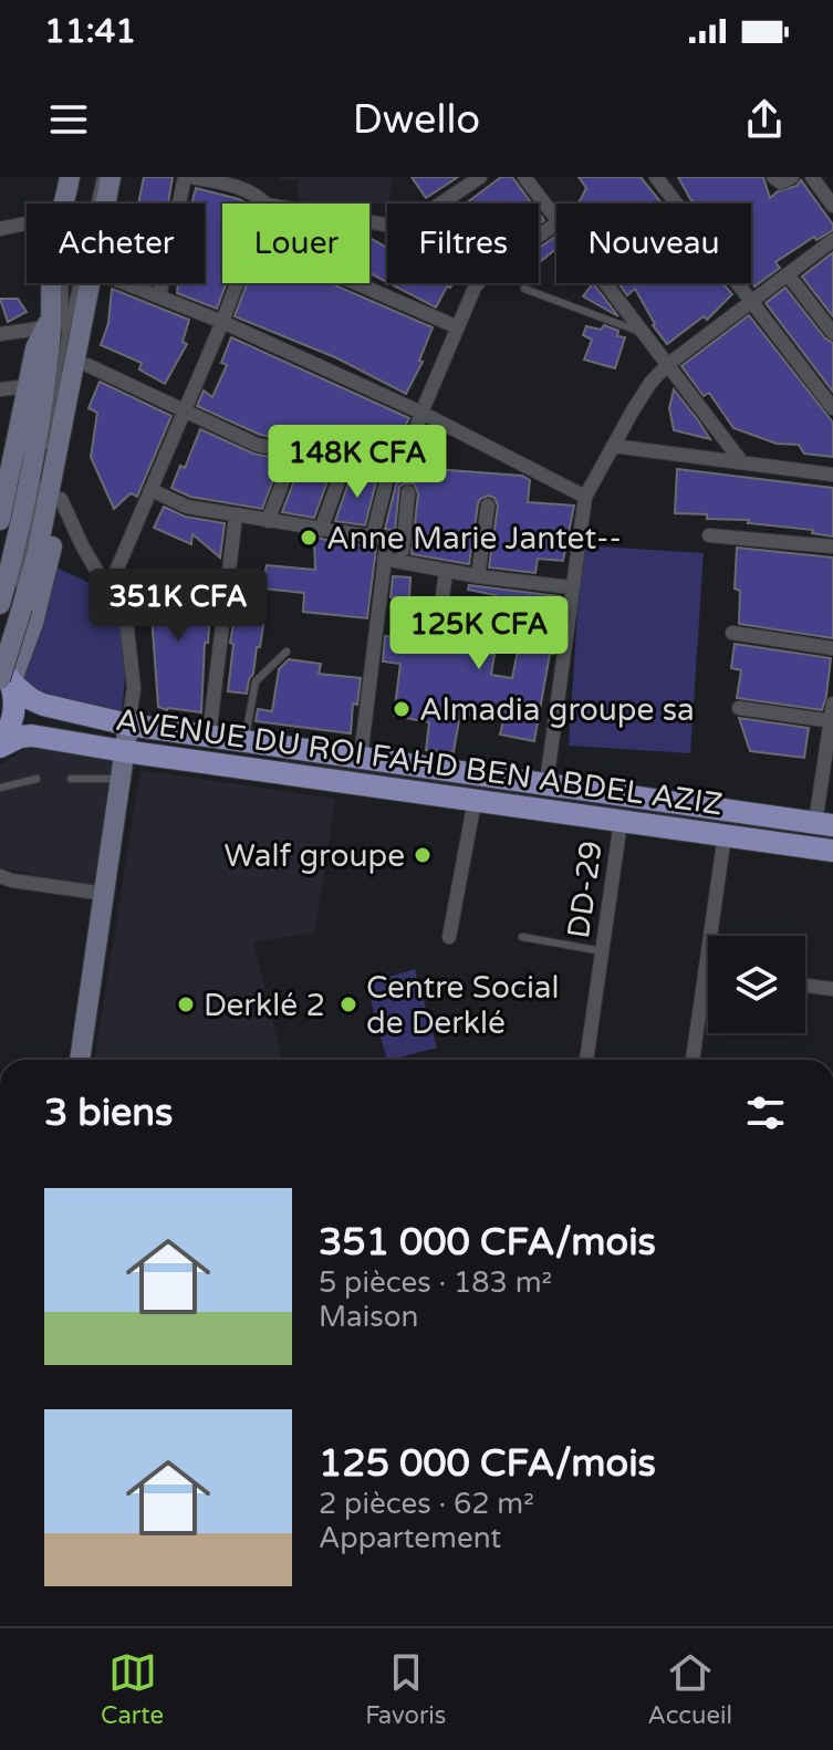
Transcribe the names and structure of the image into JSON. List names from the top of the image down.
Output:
{
  "streets": {
    "main road": ["AVENUE DU ROI FAHD BEN ABDEL AZIZ"],
    "street": ["DD-29"]
  },
  "crossings": [
    ["AVENUE DU ROI FAHD BEN ABDEL AZIZ", "DD-29"]
  ],
  "places": [
    "Anne Marie Jantet--",
    "Almadia groupe sa",
    "Walf groupe",
    "Derklé 2",
    "Centre Social de Derklé"
  ],
  "page": {
    "status": "11:41",
    "header": "Dwello",
    "chip": [
      "Acheter",
      "Louer",
      "Filtres",
      "Nouveau"
    ],
    "price": ["148K CFA", "351K CFA", "125K CFA"],
    "heading": "3 biens",
    "list": [
      {
        "name": "351 000 CFA/mois",
        "note": "5 pièces · 183 m² · Maison"
      },
      {
        "name": "125 000 CFA/mois",
        "note": "2 pièces · 62 m² · Appartement"
      }
    ],
    "tabs": ["Carte", "Favoris", "Accueil"]
  }
}
